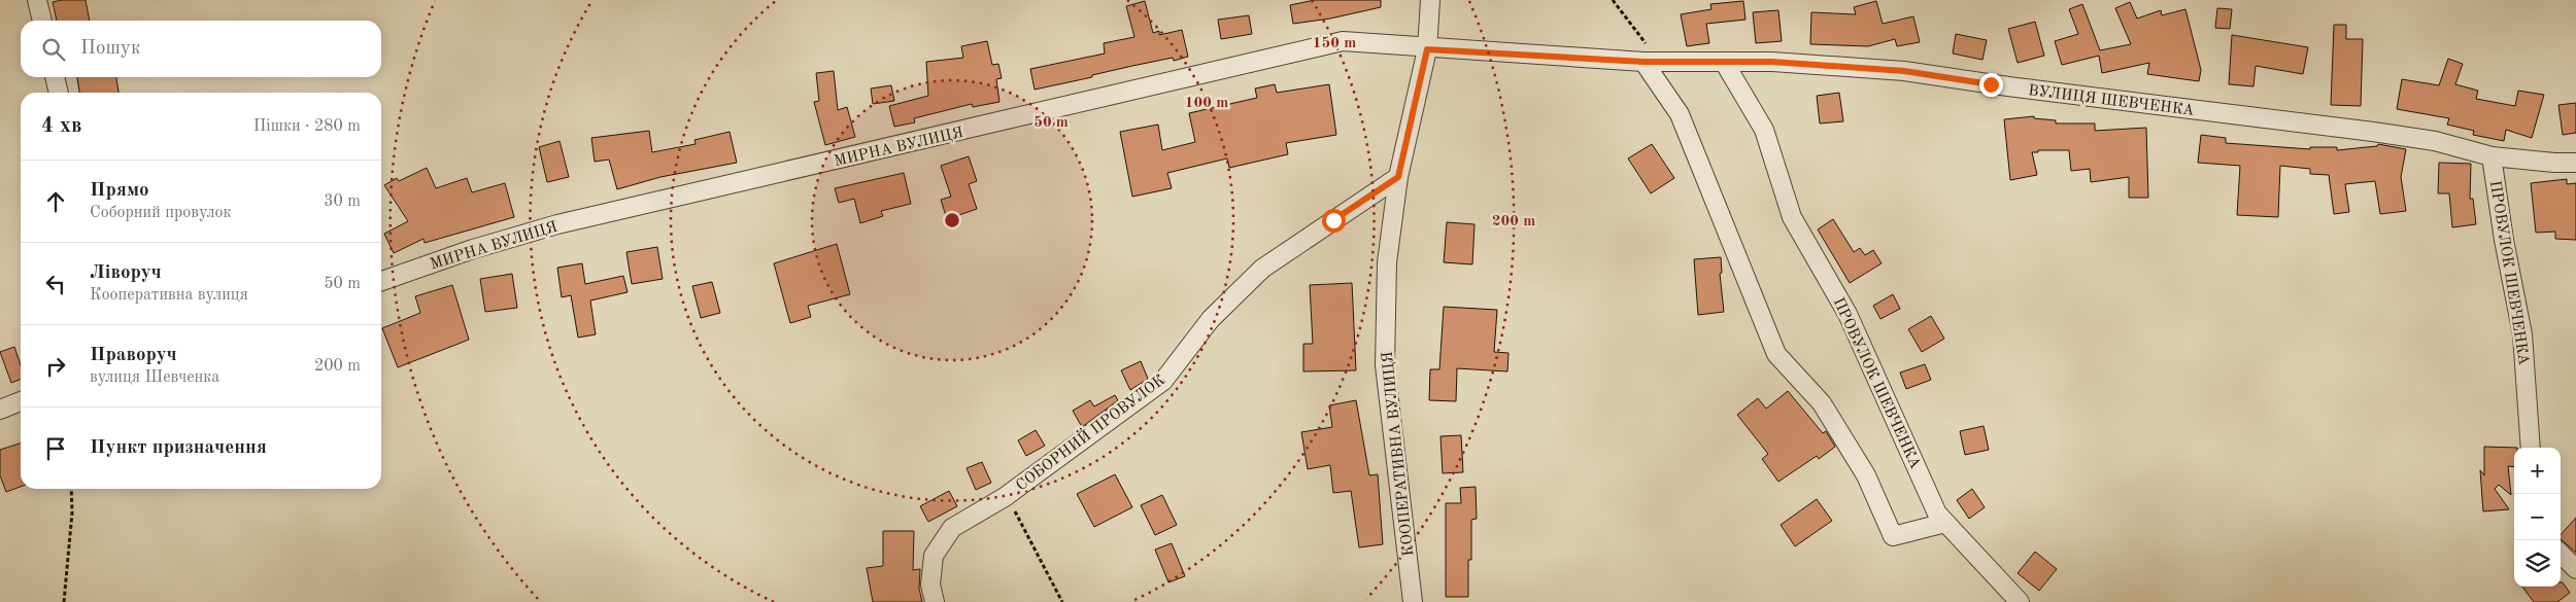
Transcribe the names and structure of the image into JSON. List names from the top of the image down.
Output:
{
  "streets": {
    "street": [
      "ВУЛИЦЯ ШЕВЧЕНКА",
      "МИРНА ВУЛИЦЯ",
      "ПРОВУЛОК ШЕВЧЕНКА",
      "СОБОРНИЙ ПРОВУЛОК",
      "КООПЕРАТИВНА ВУЛИЦЯ"
    ]
  },
  "crossings": [
    ["ВУЛИЦЯ ШЕВЧЕНКА", "МИРНА ВУЛИЦЯ"],
    ["ВУЛИЦЯ ШЕВЧЕНКА", "ПРОВУЛОК ШЕВЧЕНКА"],
    ["ВУЛИЦЯ ШЕВЧЕНКА", "КООПЕРАТИВНА ВУЛИЦЯ"],
    ["МИРНА ВУЛИЦЯ", "КООПЕРАТИВНА ВУЛИЦЯ"],
    ["СОБОРНИЙ ПРОВУЛОК", "КООПЕРАТИВНА ВУЛИЦЯ"]
  ],
  "page": {
    "search": "Пошук",
    "heading": ["4 хв", "Пішки · 280 m"],
    "list": [
      ["Прямо", "Соборний провулок", "30 m"],
      ["Ліворуч", "Кооперативна вулиця", "50 m"],
      ["Праворуч", "вулиця Шевченка", "200 m"],
      "Пункт призначення"
    ],
    "map_buttons": ["+", "−"]
  },
  "rings": [
    "150 m",
    "100 m",
    "50 m",
    "200 m"
  ]
}
